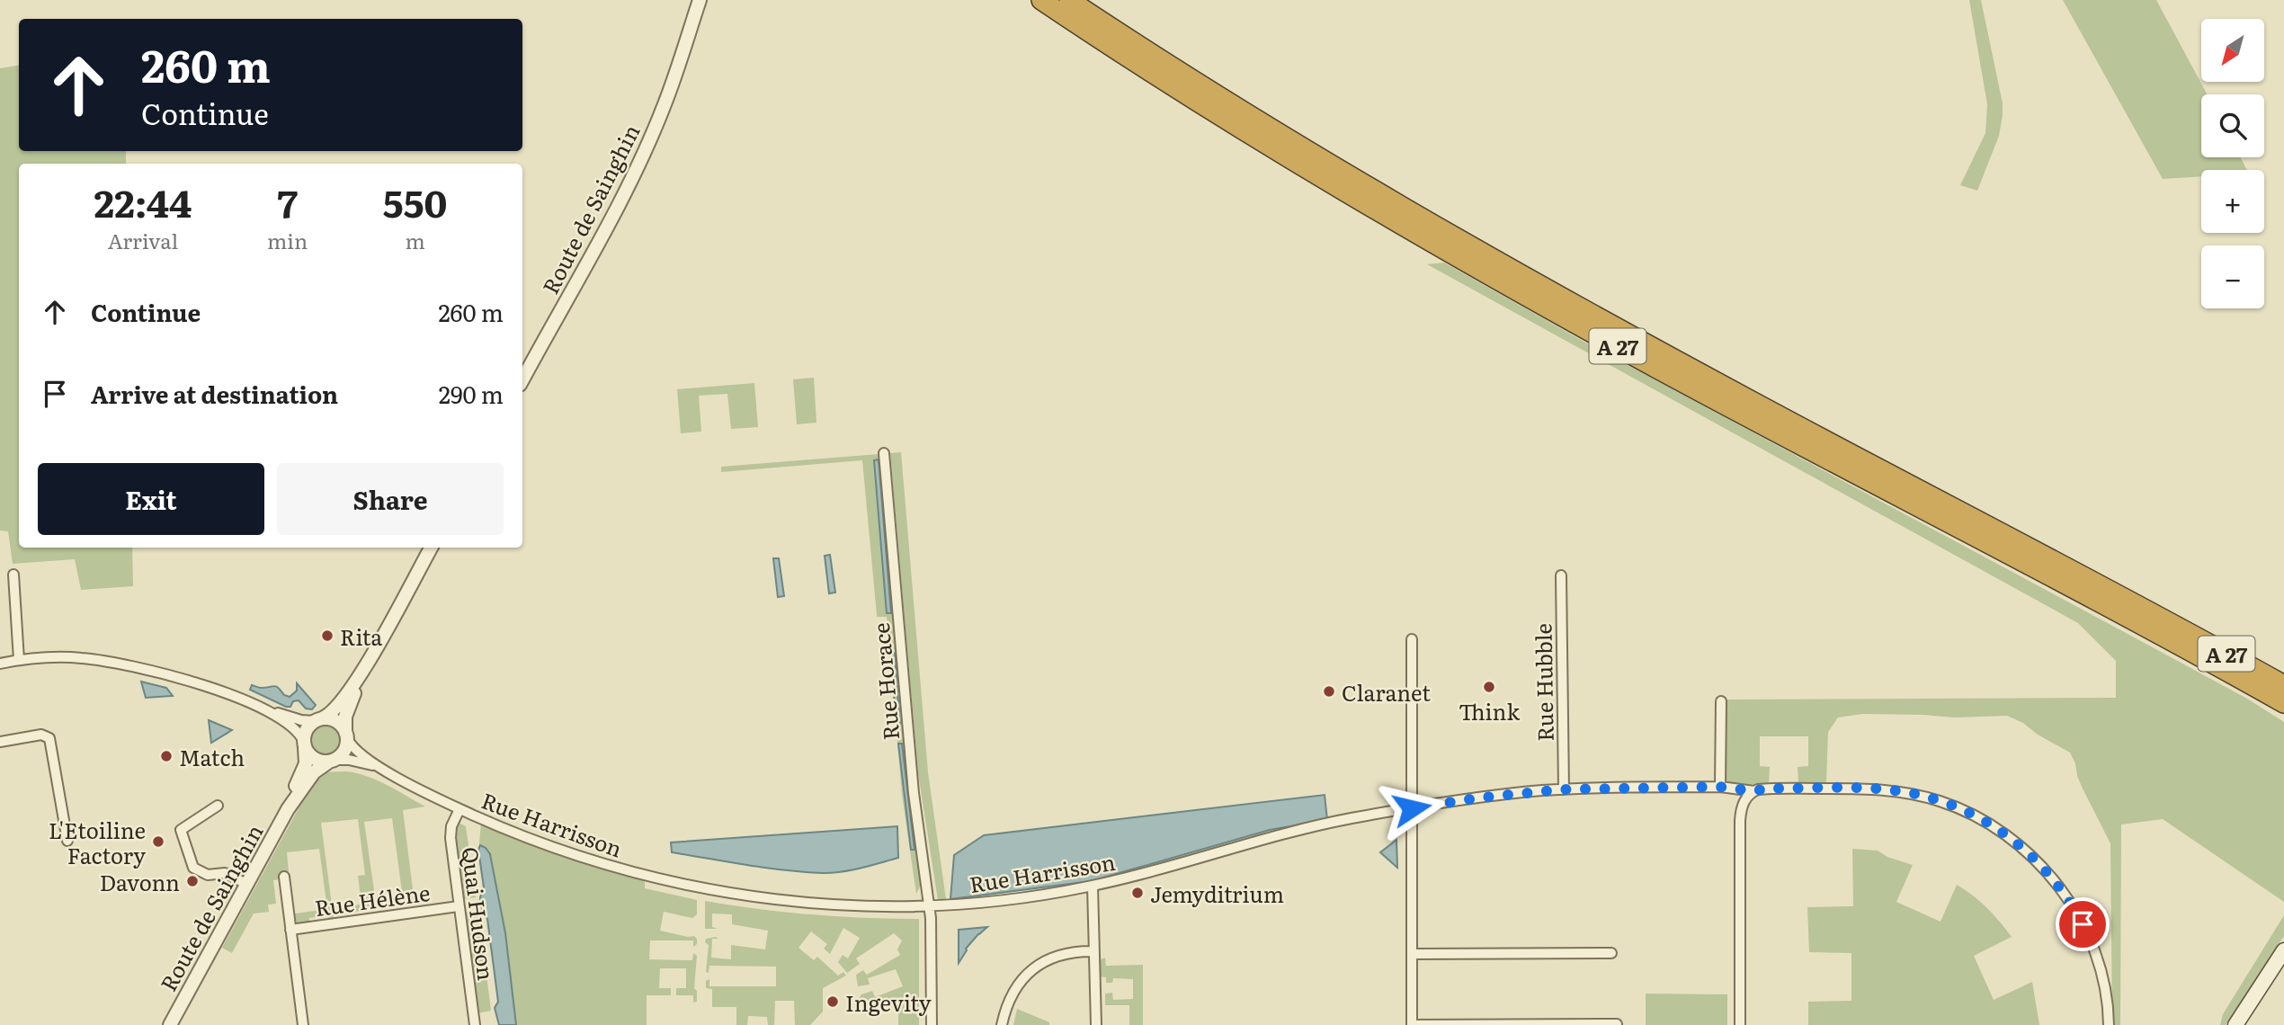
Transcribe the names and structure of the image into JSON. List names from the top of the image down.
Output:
{
  "streets": {
    "highway": ["A 27"],
    "street": [
      "Route de Sainghin",
      "Rue Horace",
      "Rue Hubble",
      "Rue Harrisson",
      "Rue Hélène",
      "Quai Hudson"
    ]
  },
  "crossings": [
    ["Route de Sainghin", "Rue Harrisson"],
    ["Rue Horace", "Rue Harrisson"],
    ["Rue Hubble", "Rue Harrisson"],
    ["Rue Harrisson", "Quai Hudson"],
    ["Rue Hélène", "Quai Hudson"]
  ],
  "places": [
    "Rita",
    "Think",
    "Claranet",
    "Match",
    "L'Etoiline Factory",
    "Davonn",
    "Jemyditrium",
    "Ingevity"
  ],
  "north": "bottom left",
  "page": {
    "map_buttons": ["+", "−"],
    "turn": ["260 m", "Continue"],
    "eta": [
      "22:44",
      "Arrival",
      "7",
      "min",
      "550",
      "m"
    ],
    "list": [
      {
        "name": "Continue",
        "value": "260 m"
      },
      {
        "name": "Arrive at destination",
        "value": "290 m"
      }
    ],
    "buttons": ["Exit", "Share"]
  }
}
